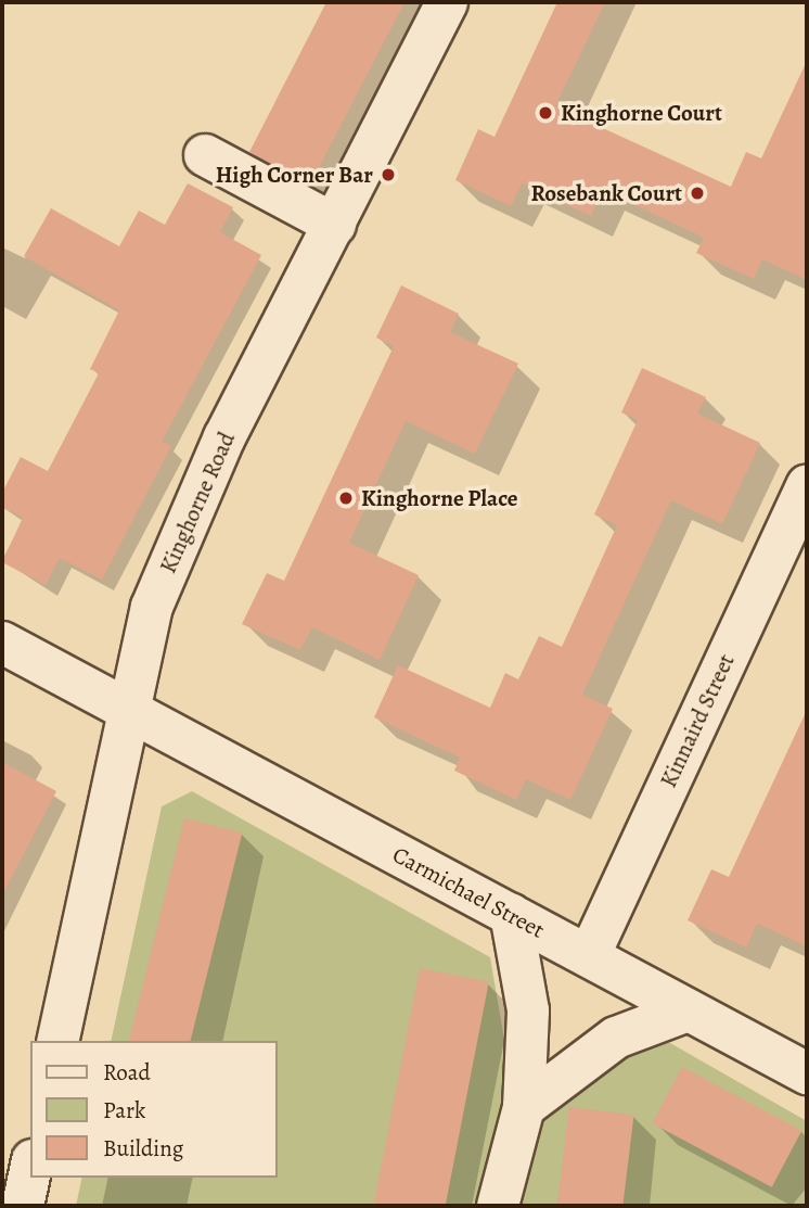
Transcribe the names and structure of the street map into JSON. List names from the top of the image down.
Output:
{
  "streets": {
    "street": ["Kinghorne Road", "Kinnaird Street", "Carmichael Street"]
  },
  "crossings": [
    ["Kinghorne Road", "Carmichael Street"],
    ["Kinnaird Street", "Carmichael Street"]
  ],
  "places": [
    "Kinghorne Court",
    "High Corner Bar",
    "Rosebank Court",
    "Kinghorne Place"
  ],
  "legend": ["Road", "Park", "Building"]
}
